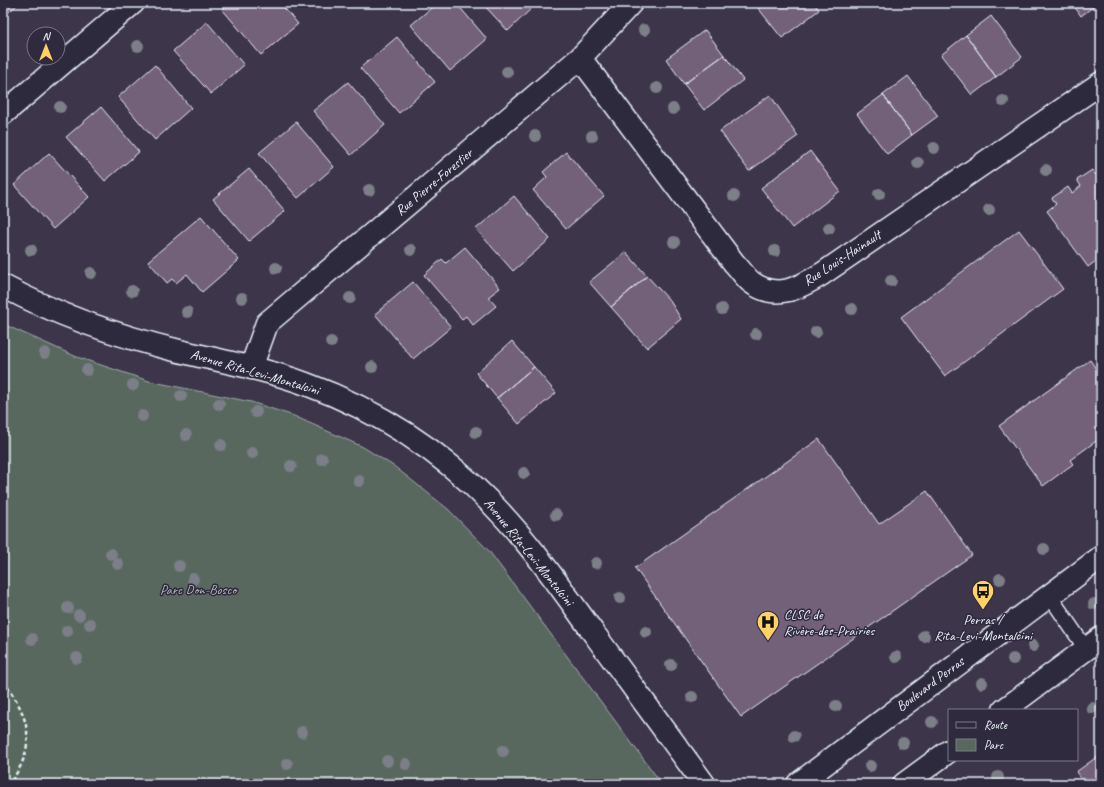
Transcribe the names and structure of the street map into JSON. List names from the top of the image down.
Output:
{
  "streets": {
    "street": [
      "Rue Pierre-Forestier",
      "Rue Louis-Hainault",
      "Avenue Rita-Levi-Montalcini",
      "Boulevard Perras"
    ]
  },
  "crossings": [
    ["Rue Pierre-Forestier", "Rue Louis-Hainault"],
    ["Rue Pierre-Forestier", "Avenue Rita-Levi-Montalcini"]
  ],
  "parks": ["Parc Don-Bosco"],
  "places": {
    "bus stop": ["Perras / Rita-Levi-Montalcini"],
    "hospital": ["CLSC de Rivère-des-Prairies"]
  },
  "legend": ["Route", "Parc"],
  "north": "top"
}
